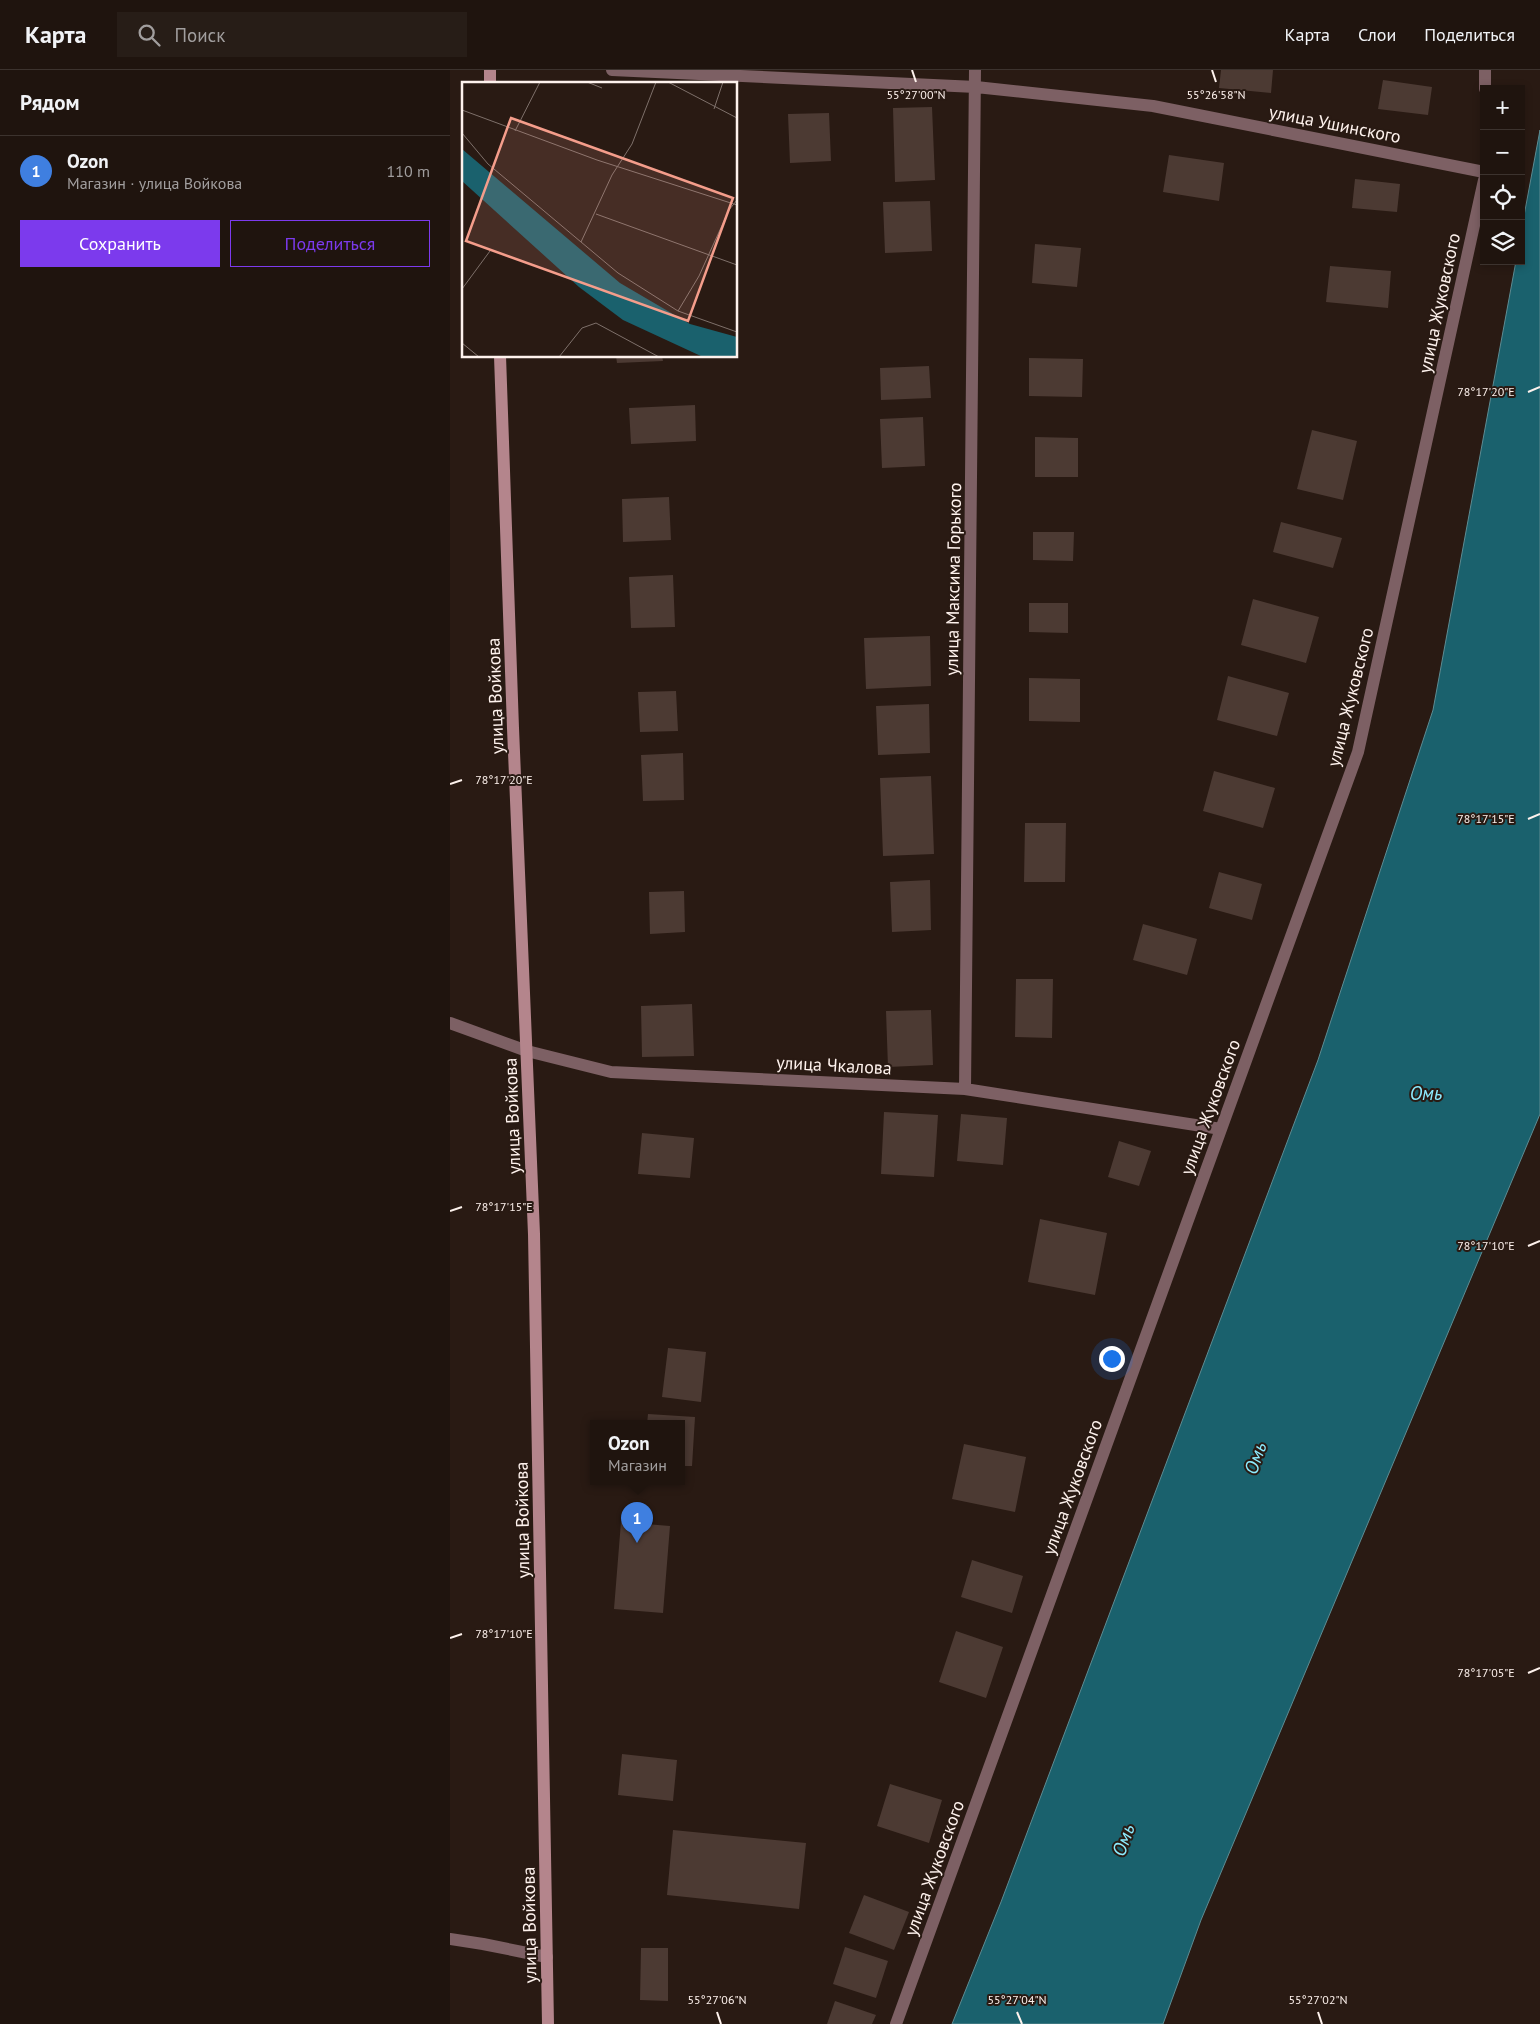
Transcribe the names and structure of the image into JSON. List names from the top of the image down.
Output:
{
  "streets": {
    "main road": ["улица Войкова"],
    "street": [
      "улица Ушинского",
      "улица Жуковского",
      "улица Максима Горького",
      "улица Чкалова"
    ]
  },
  "crossings": [
    ["улица Ушинского", "улица Максима Горького"],
    ["улица Жуковского", "улица Чкалова"],
    ["улица Максима Горького", "улица Чкалова"],
    ["улица Войкова", "улица Чкалова"]
  ],
  "water": ["Омь"],
  "page": {
    "header": "Карта",
    "search": "Поиск",
    "nav": ["Карта", "Слои", "Поделиться"],
    "heading": "Рядом",
    "map_buttons": ["+", "−"],
    "list": [
      {
        "mark": "1",
        "name": "Ozon",
        "note": "Магазин · улица Войкова",
        "value": "110 m"
      }
    ],
    "buttons": ["Сохранить", "Поделиться"],
    "popup": ["Ozon", "Магазин"],
    "pins": "1"
  },
  "coordinates": [
    "55°27'00\"N",
    "55°26'58\"N",
    "78°17'20\"E",
    "78°17'15\"E",
    "78°17'10\"E",
    "78°17'05\"E",
    "55°27'06\"N",
    "55°27'04\"N",
    "55°27'02\"N"
  ]
}
